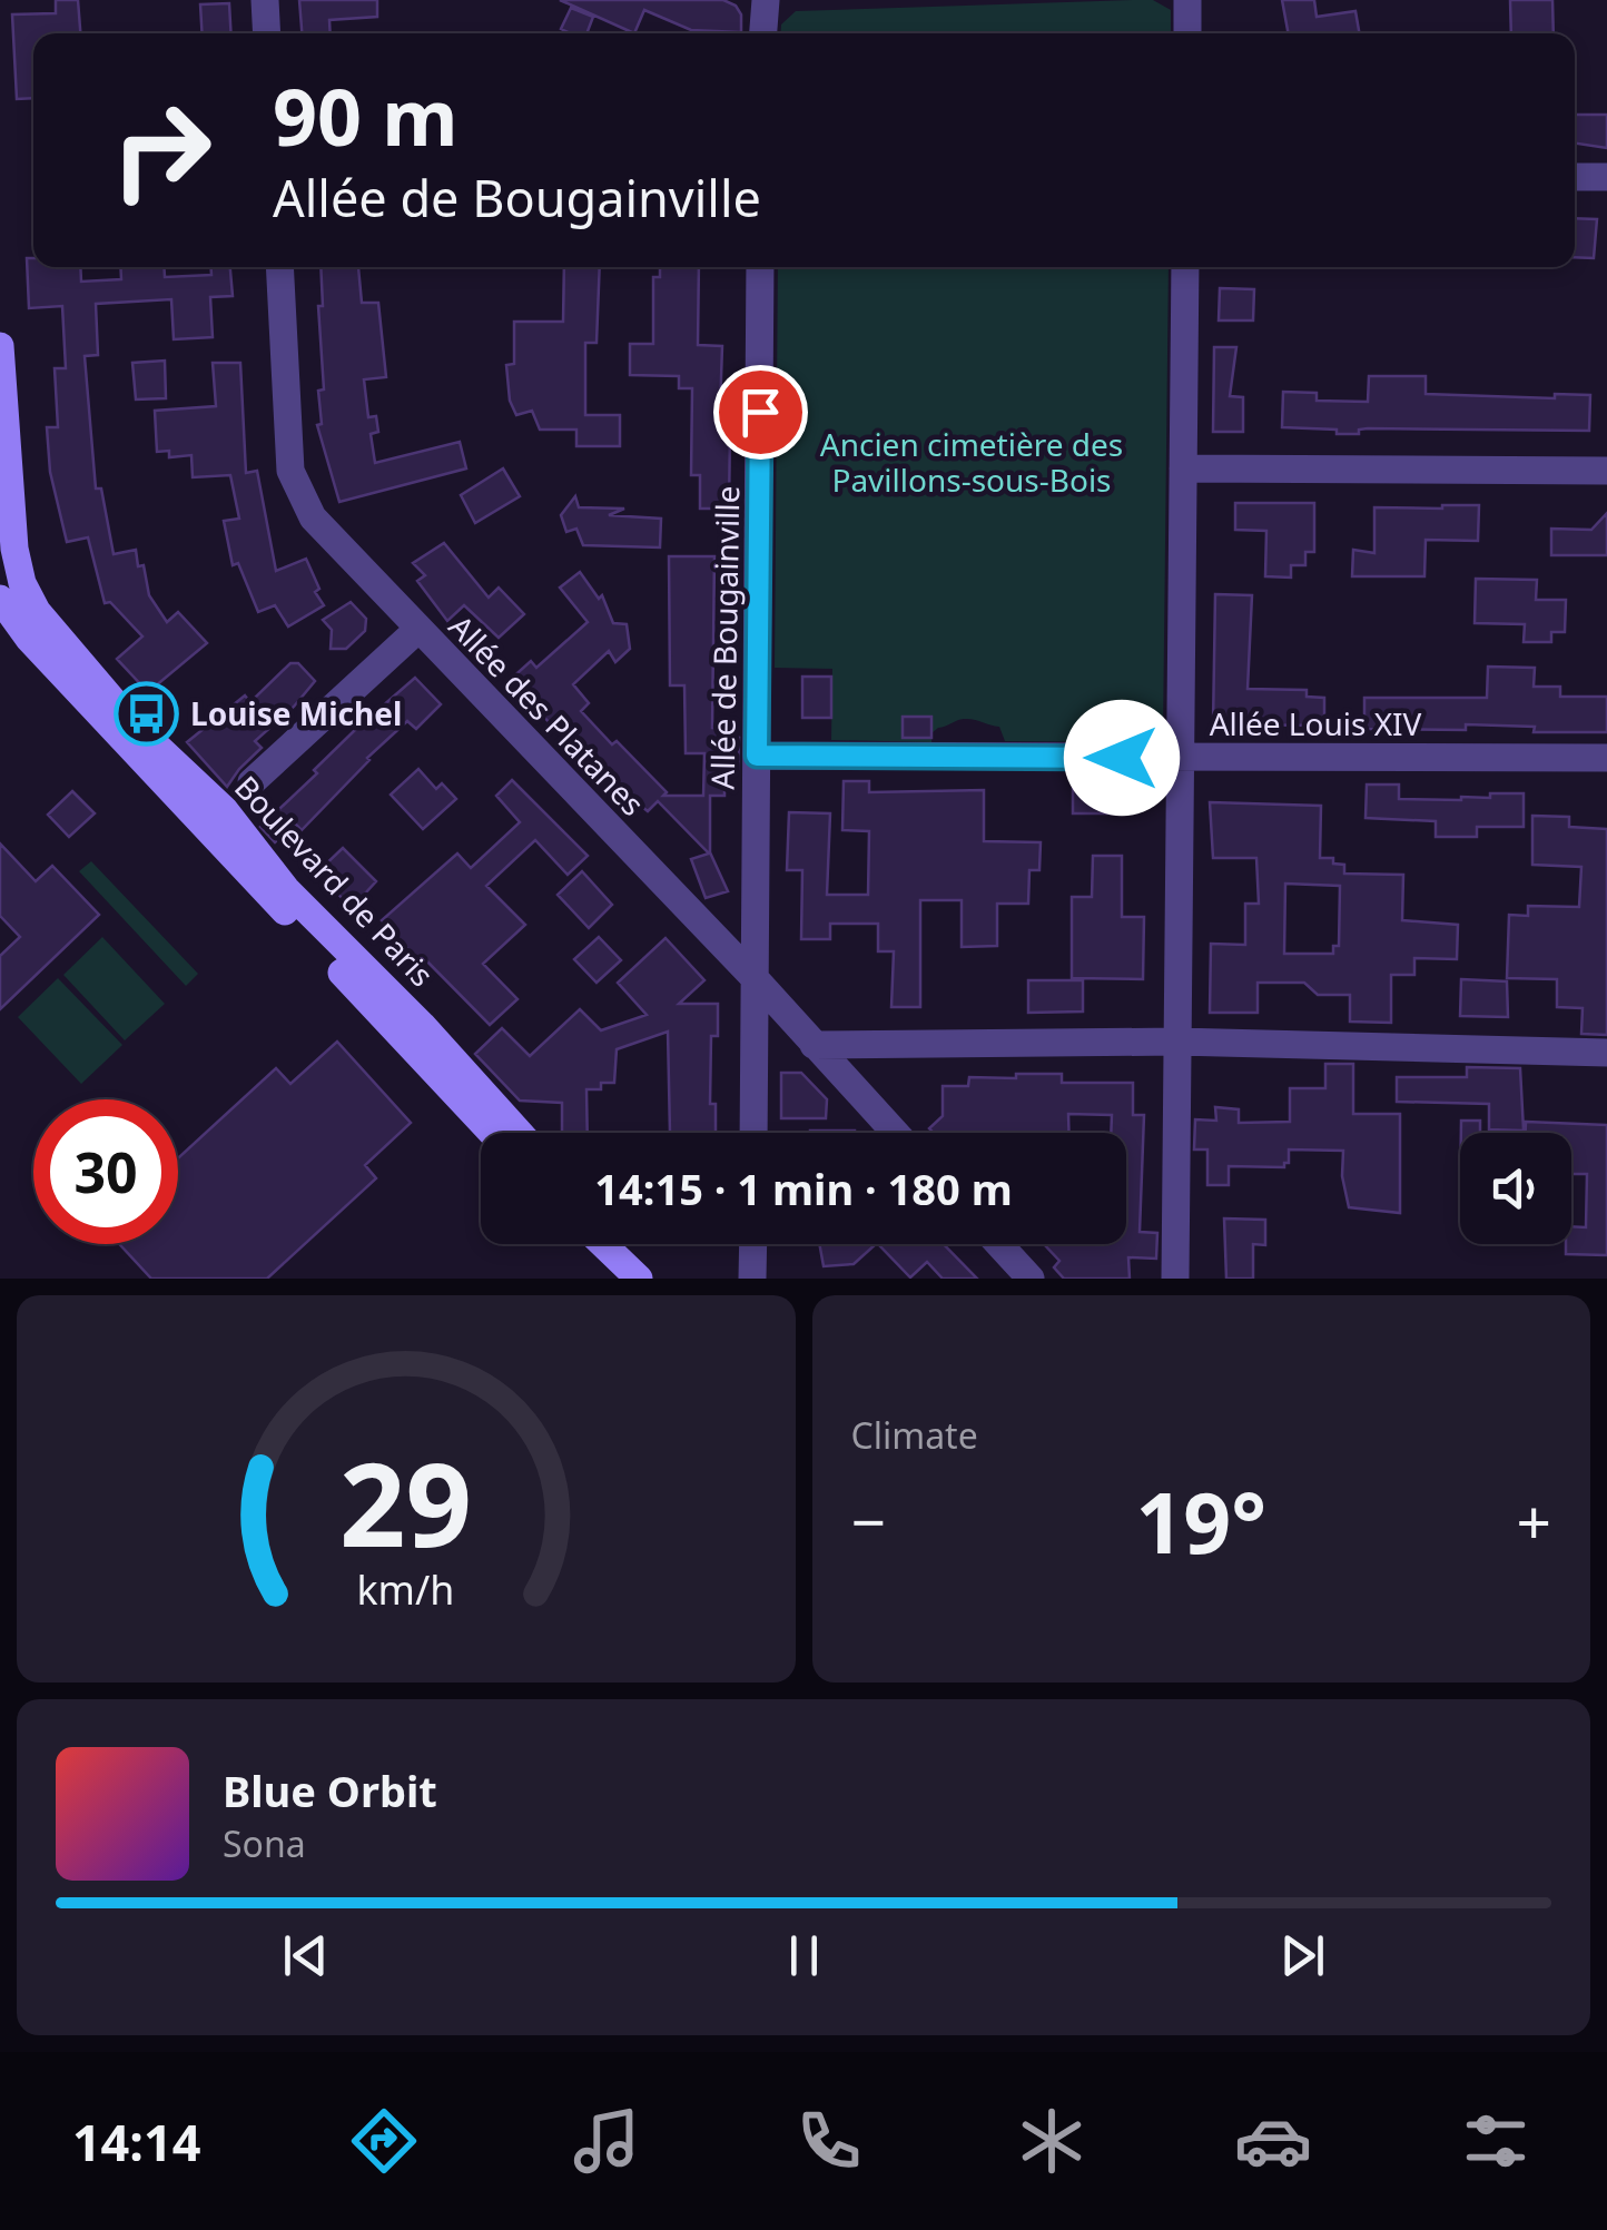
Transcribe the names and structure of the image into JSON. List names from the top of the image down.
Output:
{
  "streets": {
    "street": [
      "Allée de Bougainville",
      "Allée des Platanes",
      "Allée Louis XIV",
      "Boulevard de Paris"
    ]
  },
  "crossings": [
    ["Allée de Bougainville", "Allée des Platanes"],
    ["Allée de Bougainville", "Allée Louis XIV"]
  ],
  "parks": ["Ancien cimetière des Pavillons-sous-Bois"],
  "places": {
    "bus stop": ["Louise Michel"]
  },
  "page": {
    "turn": ["90 m", "Allée de Bougainville"],
    "limit": "30",
    "trip": "14:15 · 1 min · 180 m",
    "tile": "Climate",
    "heat": ["−", "19°", "+"],
    "song": ["Blue Orbit", "Sona"],
    "tabs": "14:14",
    "gauge": ["29", "km/h"]
  }
}
